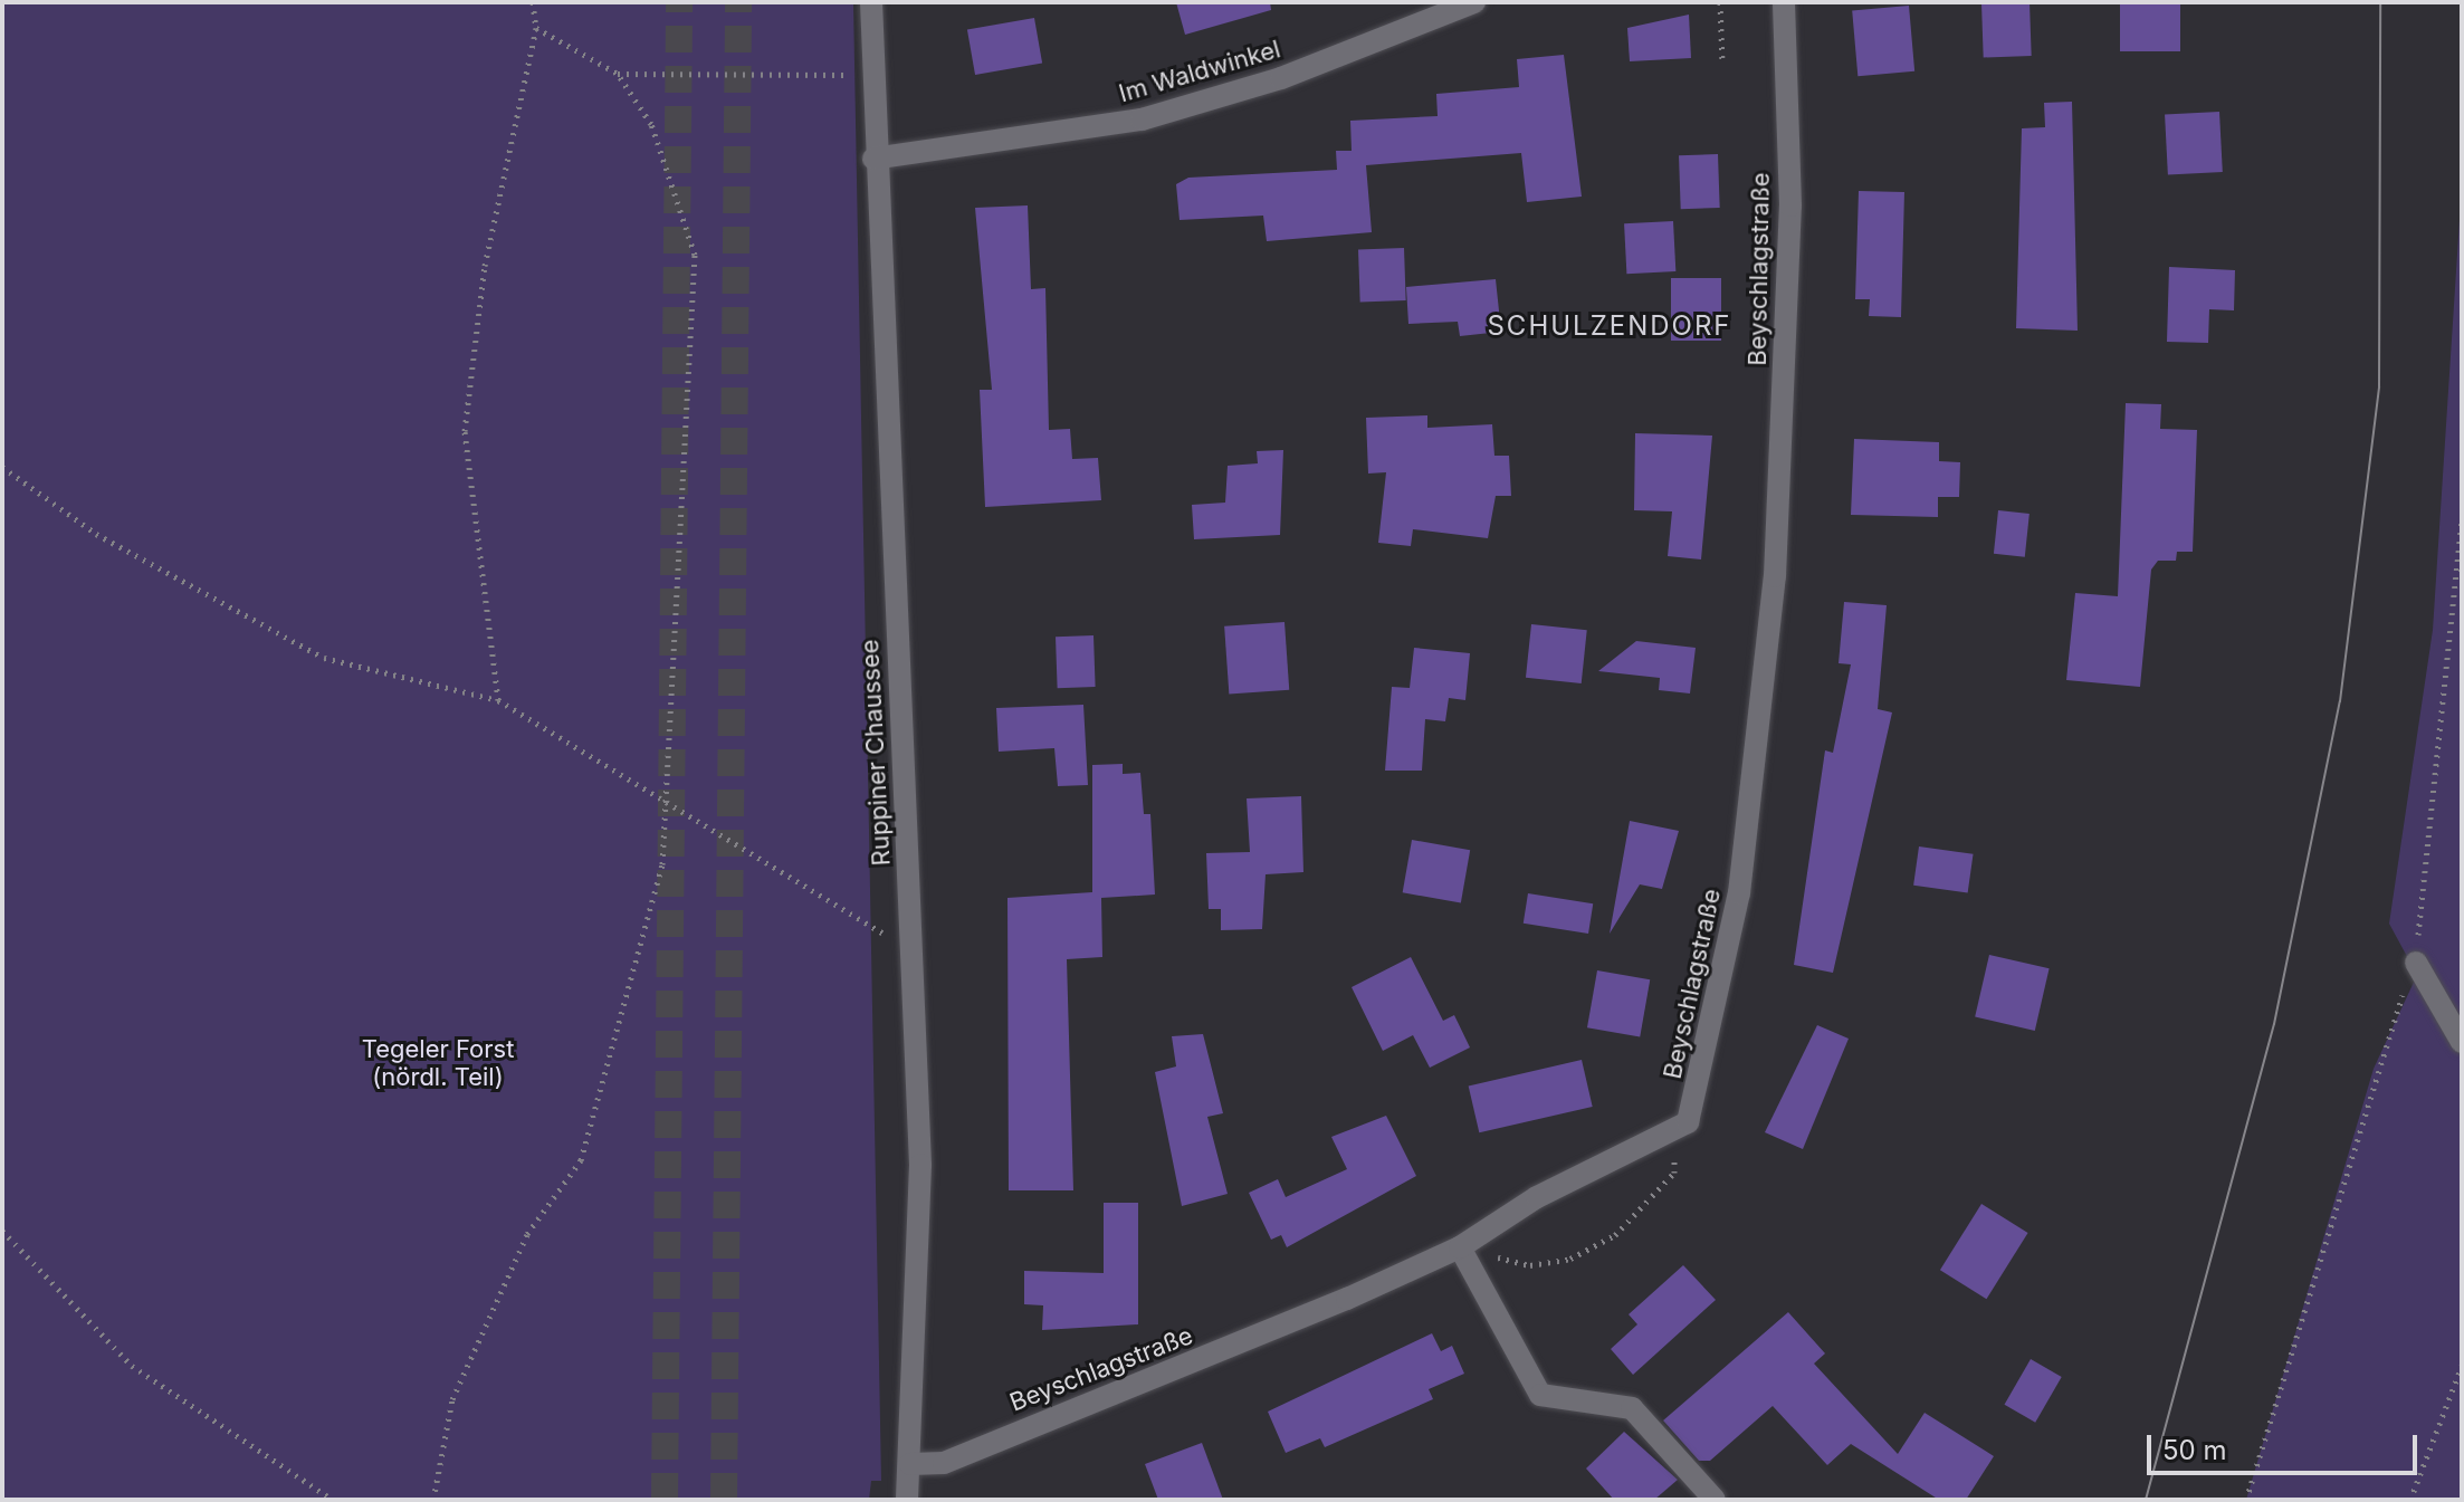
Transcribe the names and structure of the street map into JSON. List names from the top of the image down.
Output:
{
  "streets": {
    "street": ["Im Waldwinkel", "Beyschlagstraße", "Ruppiner Chaussee"]
  },
  "crossings": [
    ["Im Waldwinkel", "Ruppiner Chaussee"],
    ["Beyschlagstraße", "Ruppiner Chaussee"]
  ],
  "districts": ["SCHULZENDORF"],
  "parks": ["Tegeler Forst (nördl. Teil)"],
  "scale_bar": "50 m"
}
